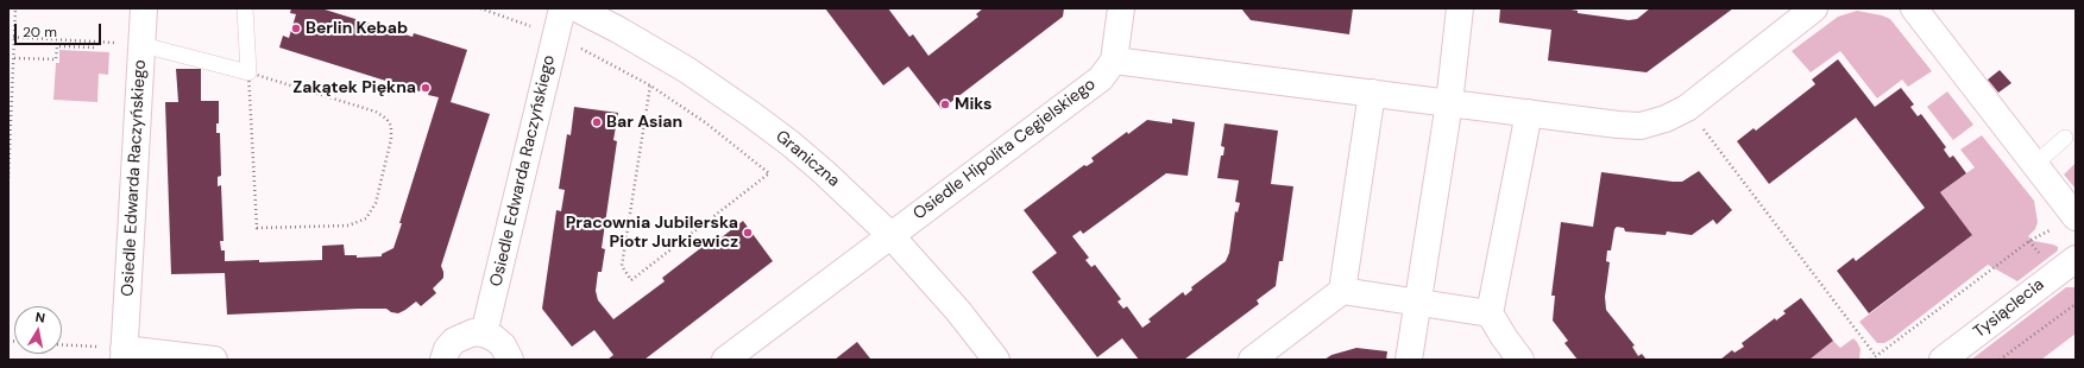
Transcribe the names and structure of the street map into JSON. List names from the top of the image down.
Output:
{
  "streets": {
    "street": [
      "Osiedle Hipolita Cegielskiego",
      "Graniczna",
      "Osiedle Edwarda Raczyńskiego",
      "Tysiąclecia"
    ]
  },
  "crossings": [
    ["Osiedle Hipolita Cegielskiego", "Graniczna"]
  ],
  "places": [
    "Berlin Kebab",
    "Zakątek Piękna",
    "Miks",
    "Bar Asian",
    "Pracownia Jubilerska Piotr Jurkiewicz"
  ],
  "scale_bar": "20 m",
  "north": "top"
}
